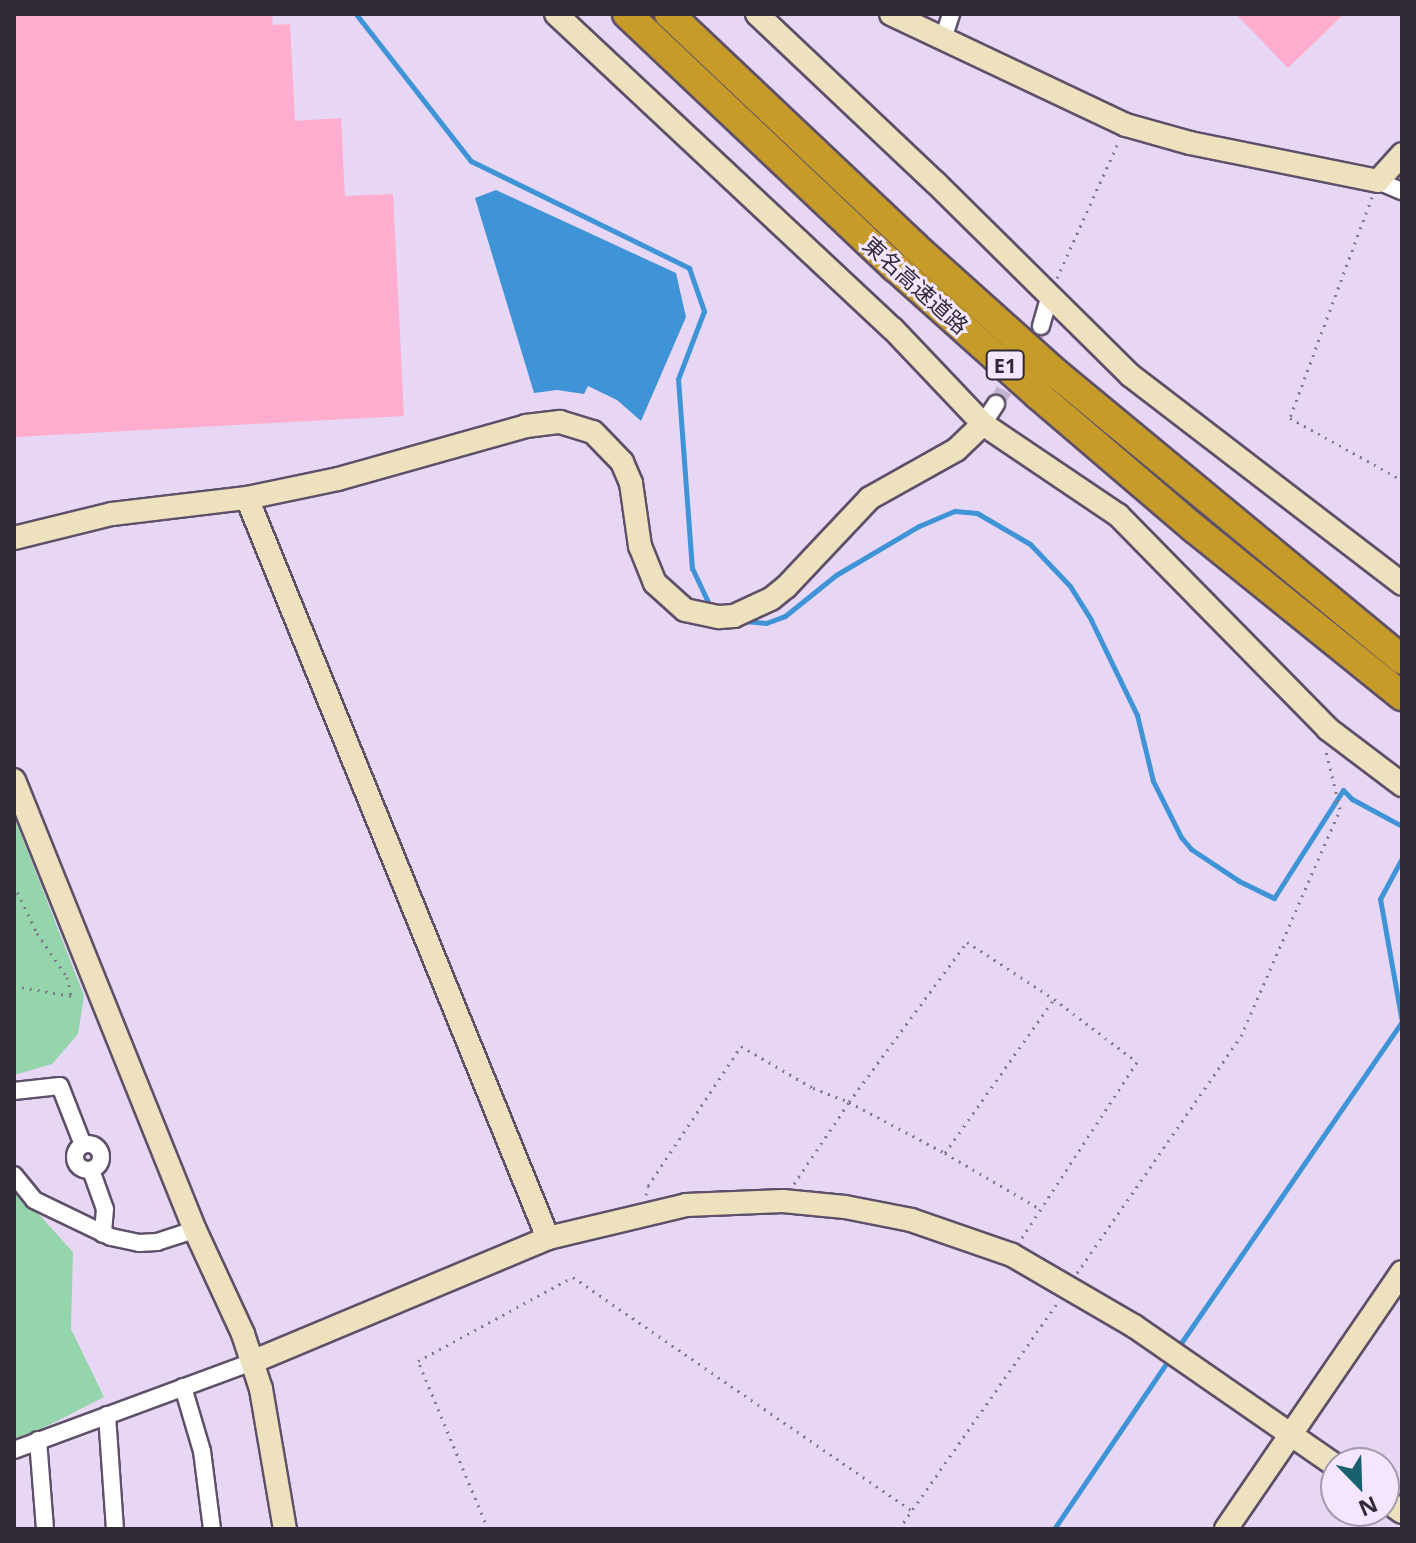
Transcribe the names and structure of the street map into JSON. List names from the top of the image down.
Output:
{
  "streets": {
    "highway": ["東名高速道路", "E1"]
  },
  "north": "bottom right"
}
